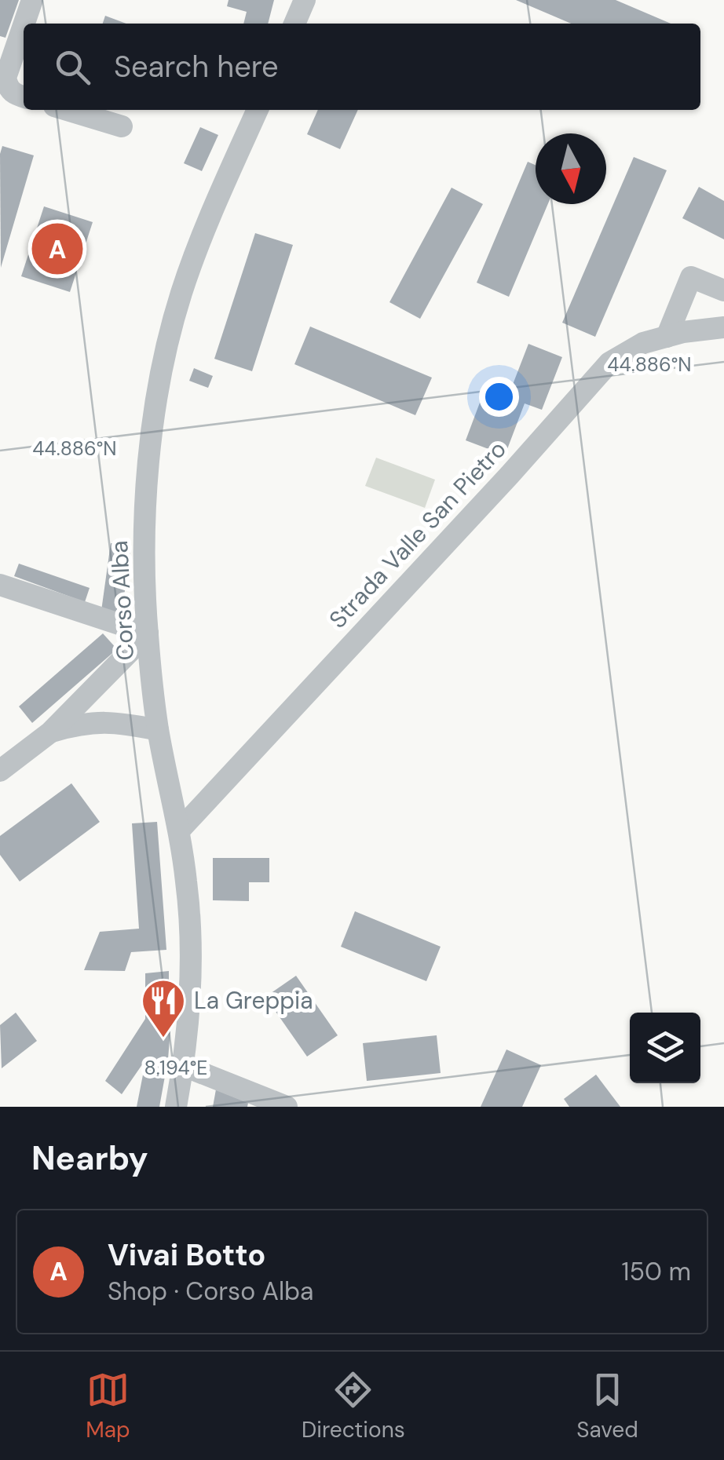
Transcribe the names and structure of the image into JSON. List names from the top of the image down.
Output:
{
  "streets": {
    "street": ["Strada Valle San Pietro", "Corso Alba"]
  },
  "crossings": [
    ["Strada Valle San Pietro", "Corso Alba"]
  ],
  "places": {
    "restaurant": ["La Greppia"]
  },
  "north": "bottom",
  "page": {
    "search": "Search here",
    "pins": "A",
    "heading": "Nearby",
    "list": [
      {
        "mark": "A",
        "name": "Vivai Botto",
        "note": "Shop · Corso Alba",
        "value": "150 m"
      }
    ],
    "nav": ["Map", "Directions", "Saved"]
  },
  "coordinates": ["44.886°N", "8.194°E"]
}
